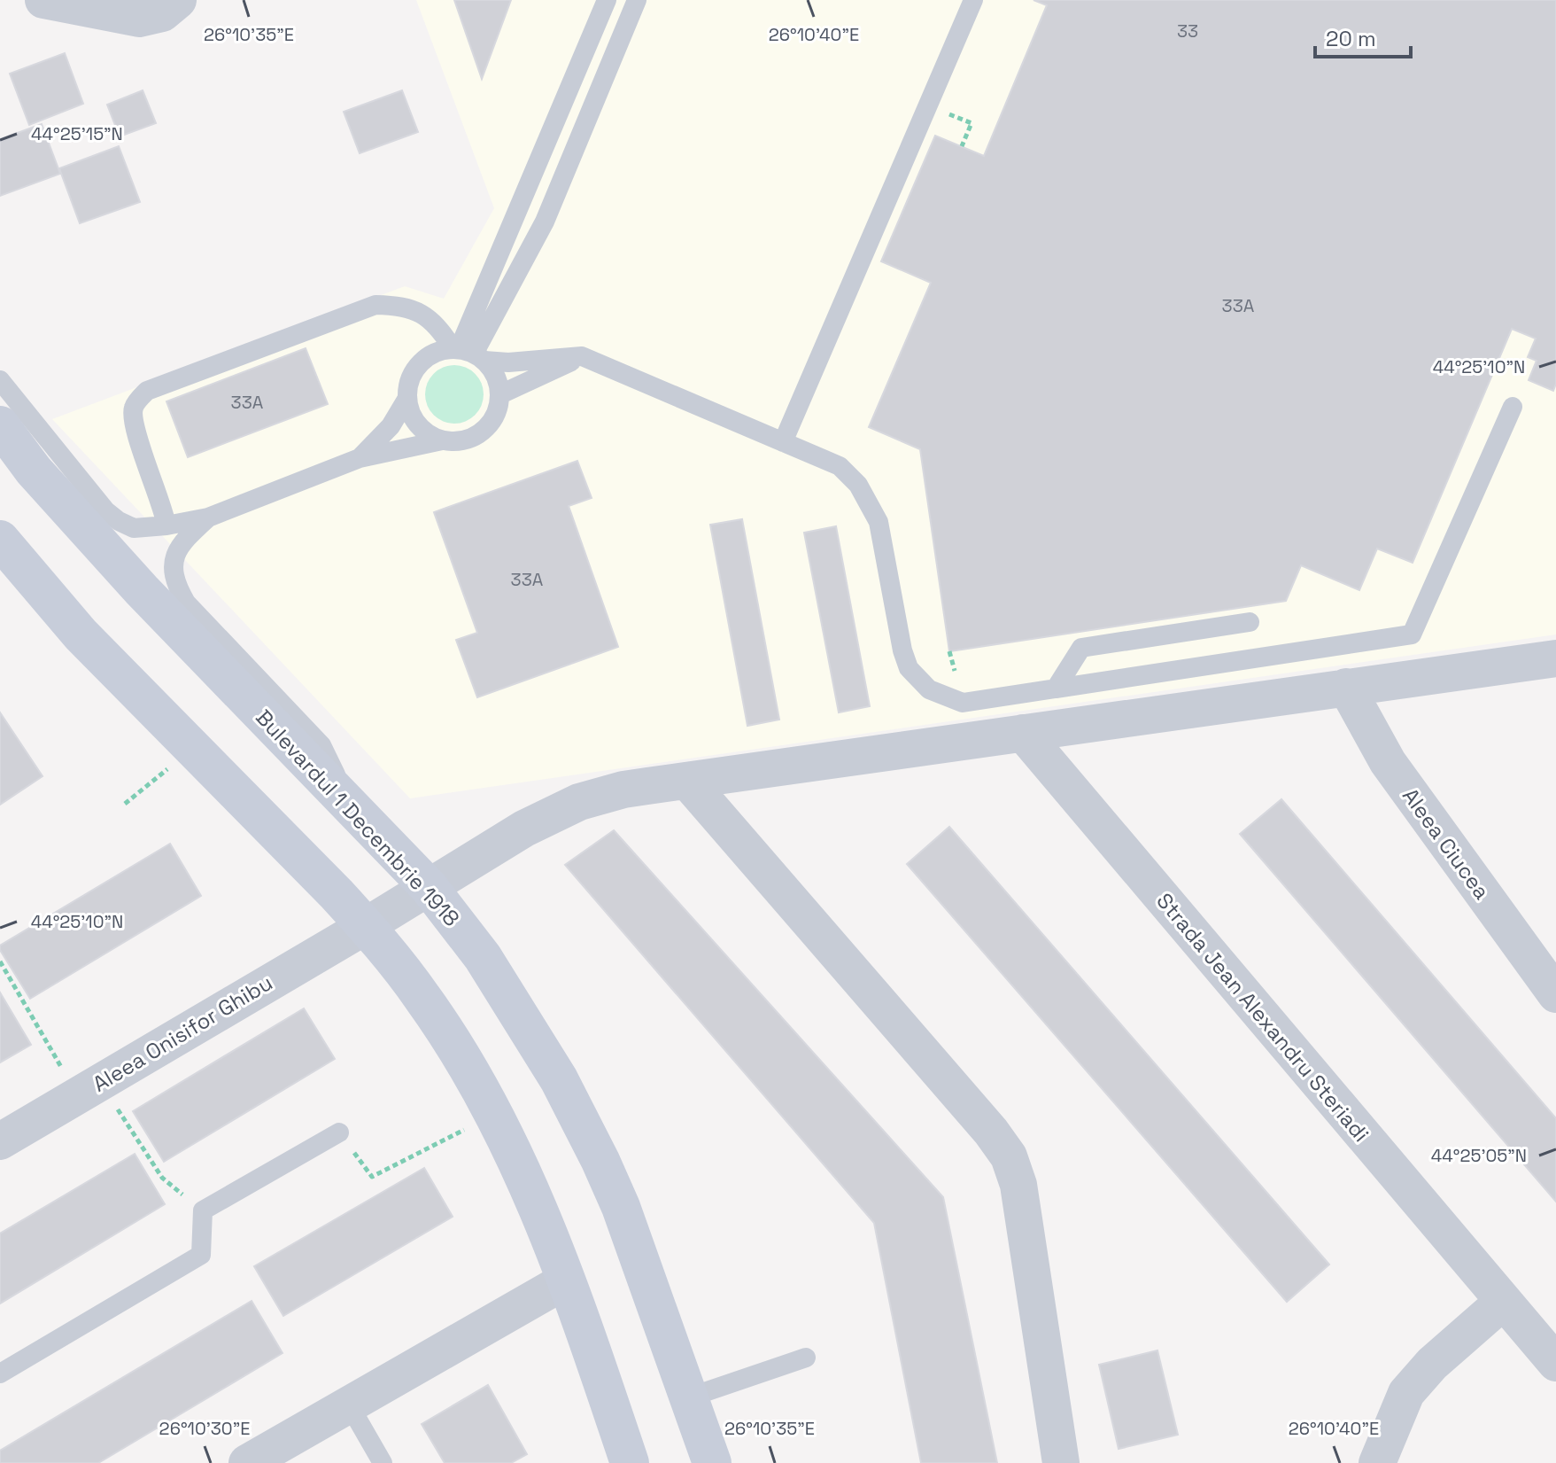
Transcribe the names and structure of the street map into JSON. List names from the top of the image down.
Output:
{
  "streets": {
    "main road": ["Bulevardul 1 Decembrie 1918"],
    "street": ["Aleea Ciucea", "Strada Jean Alexandru Steriadi", "Aleea Onisifor Ghibu"]
  },
  "house_numbers": [
    "33",
    "33A",
    "33A",
    "33A"
  ],
  "scale_bar": "20 m",
  "coordinates": [
    "26°10'35\"E",
    "26°10'40\"E",
    "44°25'15\"N",
    "44°25'10\"N",
    "44°25'05\"N",
    "26°10'30\"E"
  ]
}
